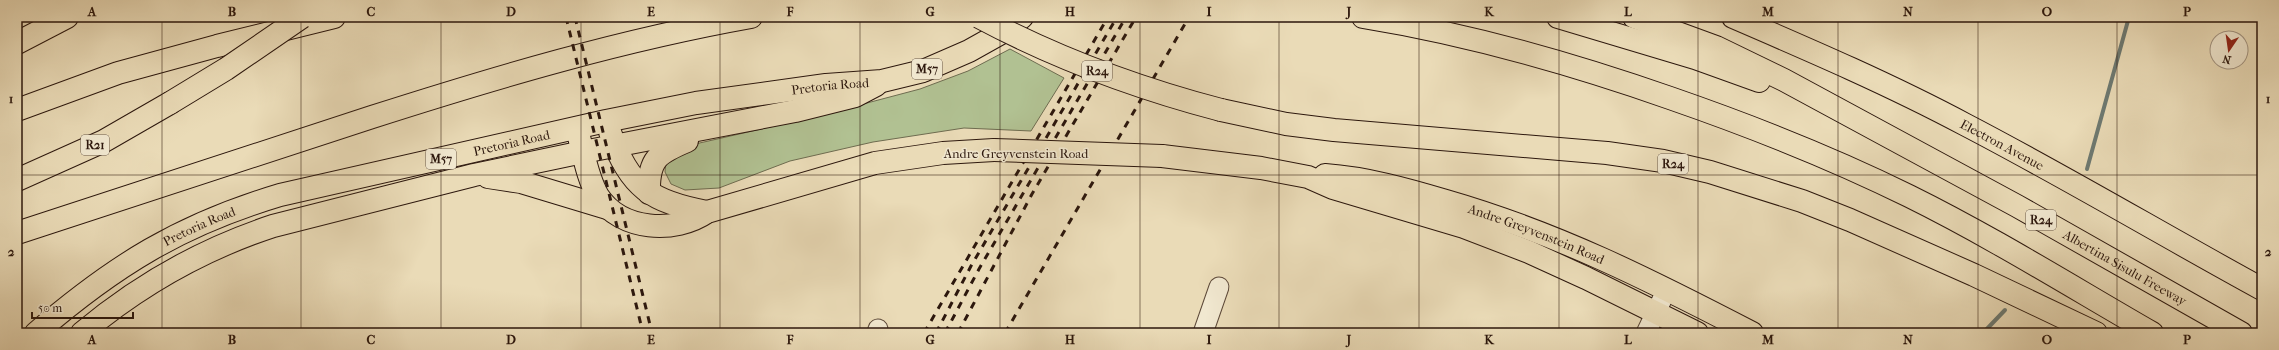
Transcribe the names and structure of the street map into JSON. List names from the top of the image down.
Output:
{
  "streets": {
    "main road": [
      "M57",
      "R24",
      "Pretoria Road",
      "Electron Avenue",
      "R21",
      "Andre Greyvenstein Road",
      "Albertina Sisulu Freeway"
    ]
  },
  "crossings": [
    ["R24", "Albertina Sisulu Freeway"],
    ["Pretoria Road", "Andre Greyvenstein Road"]
  ],
  "scale_bar": "50 m",
  "north": "bottom",
  "grid": {
    "columns": [
      "A",
      "B",
      "C",
      "D",
      "E",
      "F",
      "G",
      "H",
      "I",
      "J",
      "K",
      "L",
      "M",
      "N",
      "O",
      "P"
    ],
    "rows": ["1", "2"]
  }
}
